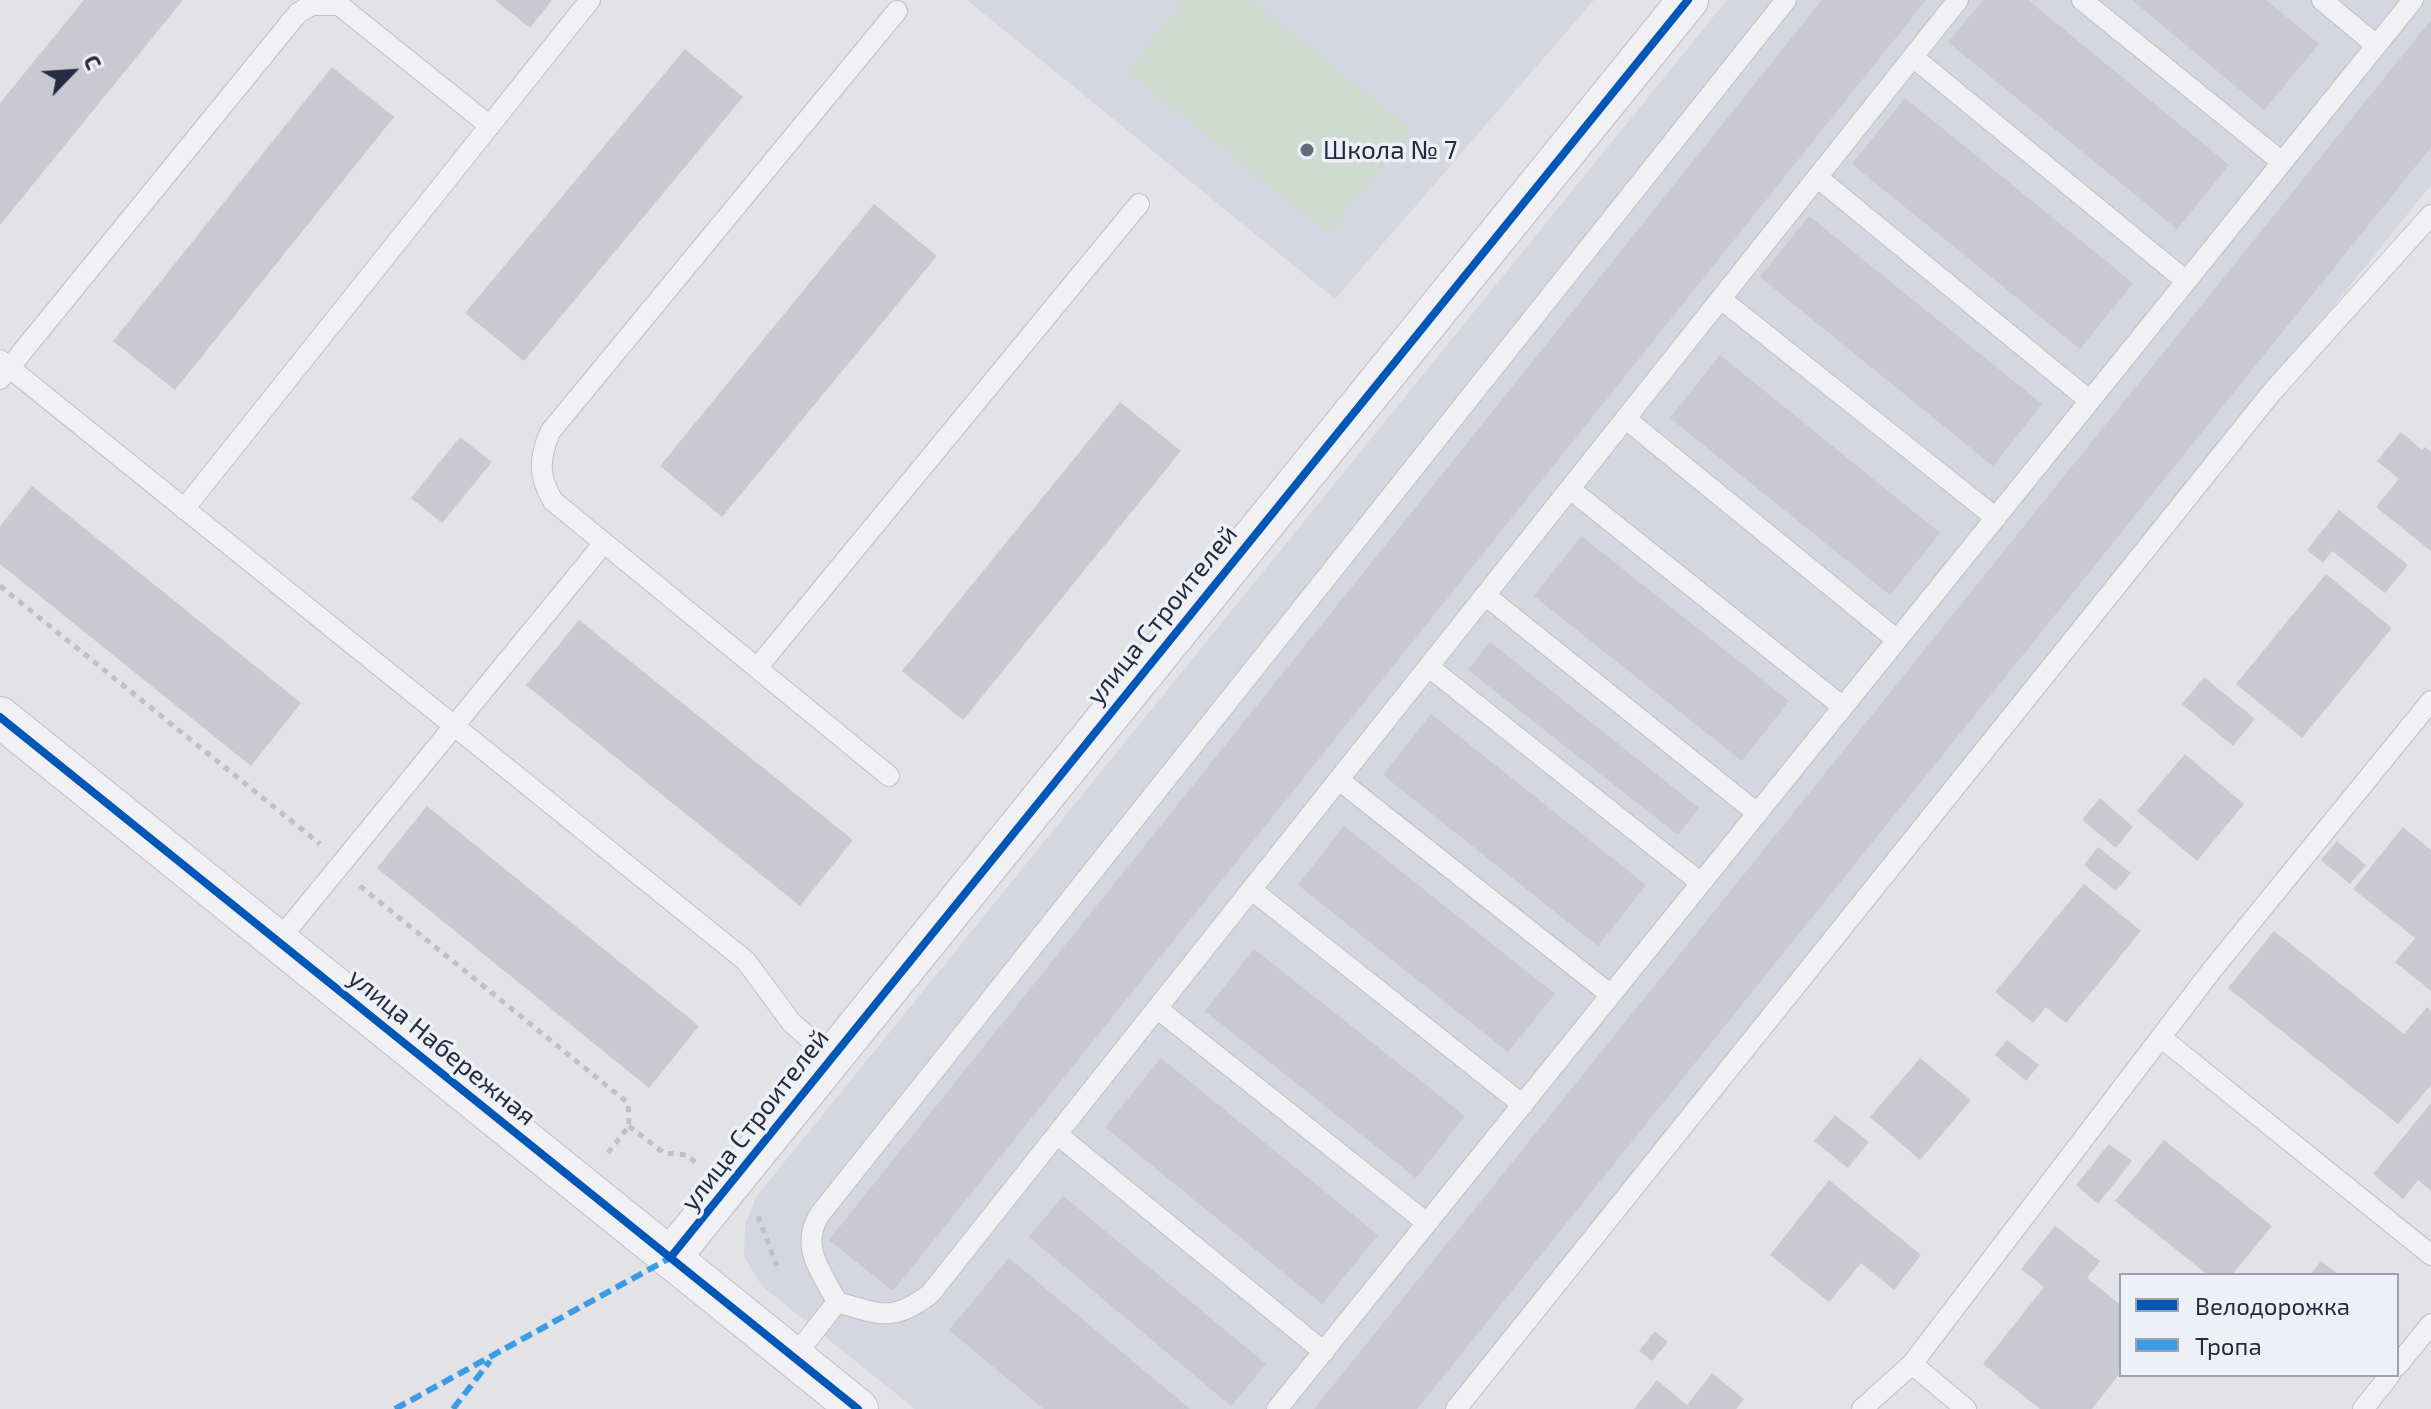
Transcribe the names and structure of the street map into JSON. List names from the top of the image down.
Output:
{
  "streets": {
    "street": ["улица Строителей", "улица Набережная"]
  },
  "crossings": [
    ["улица Строителей", "улица Набережная"]
  ],
  "places": ["Школа № 7"],
  "legend": ["Велодорожка", "Тропа"],
  "north": "top right"
}
